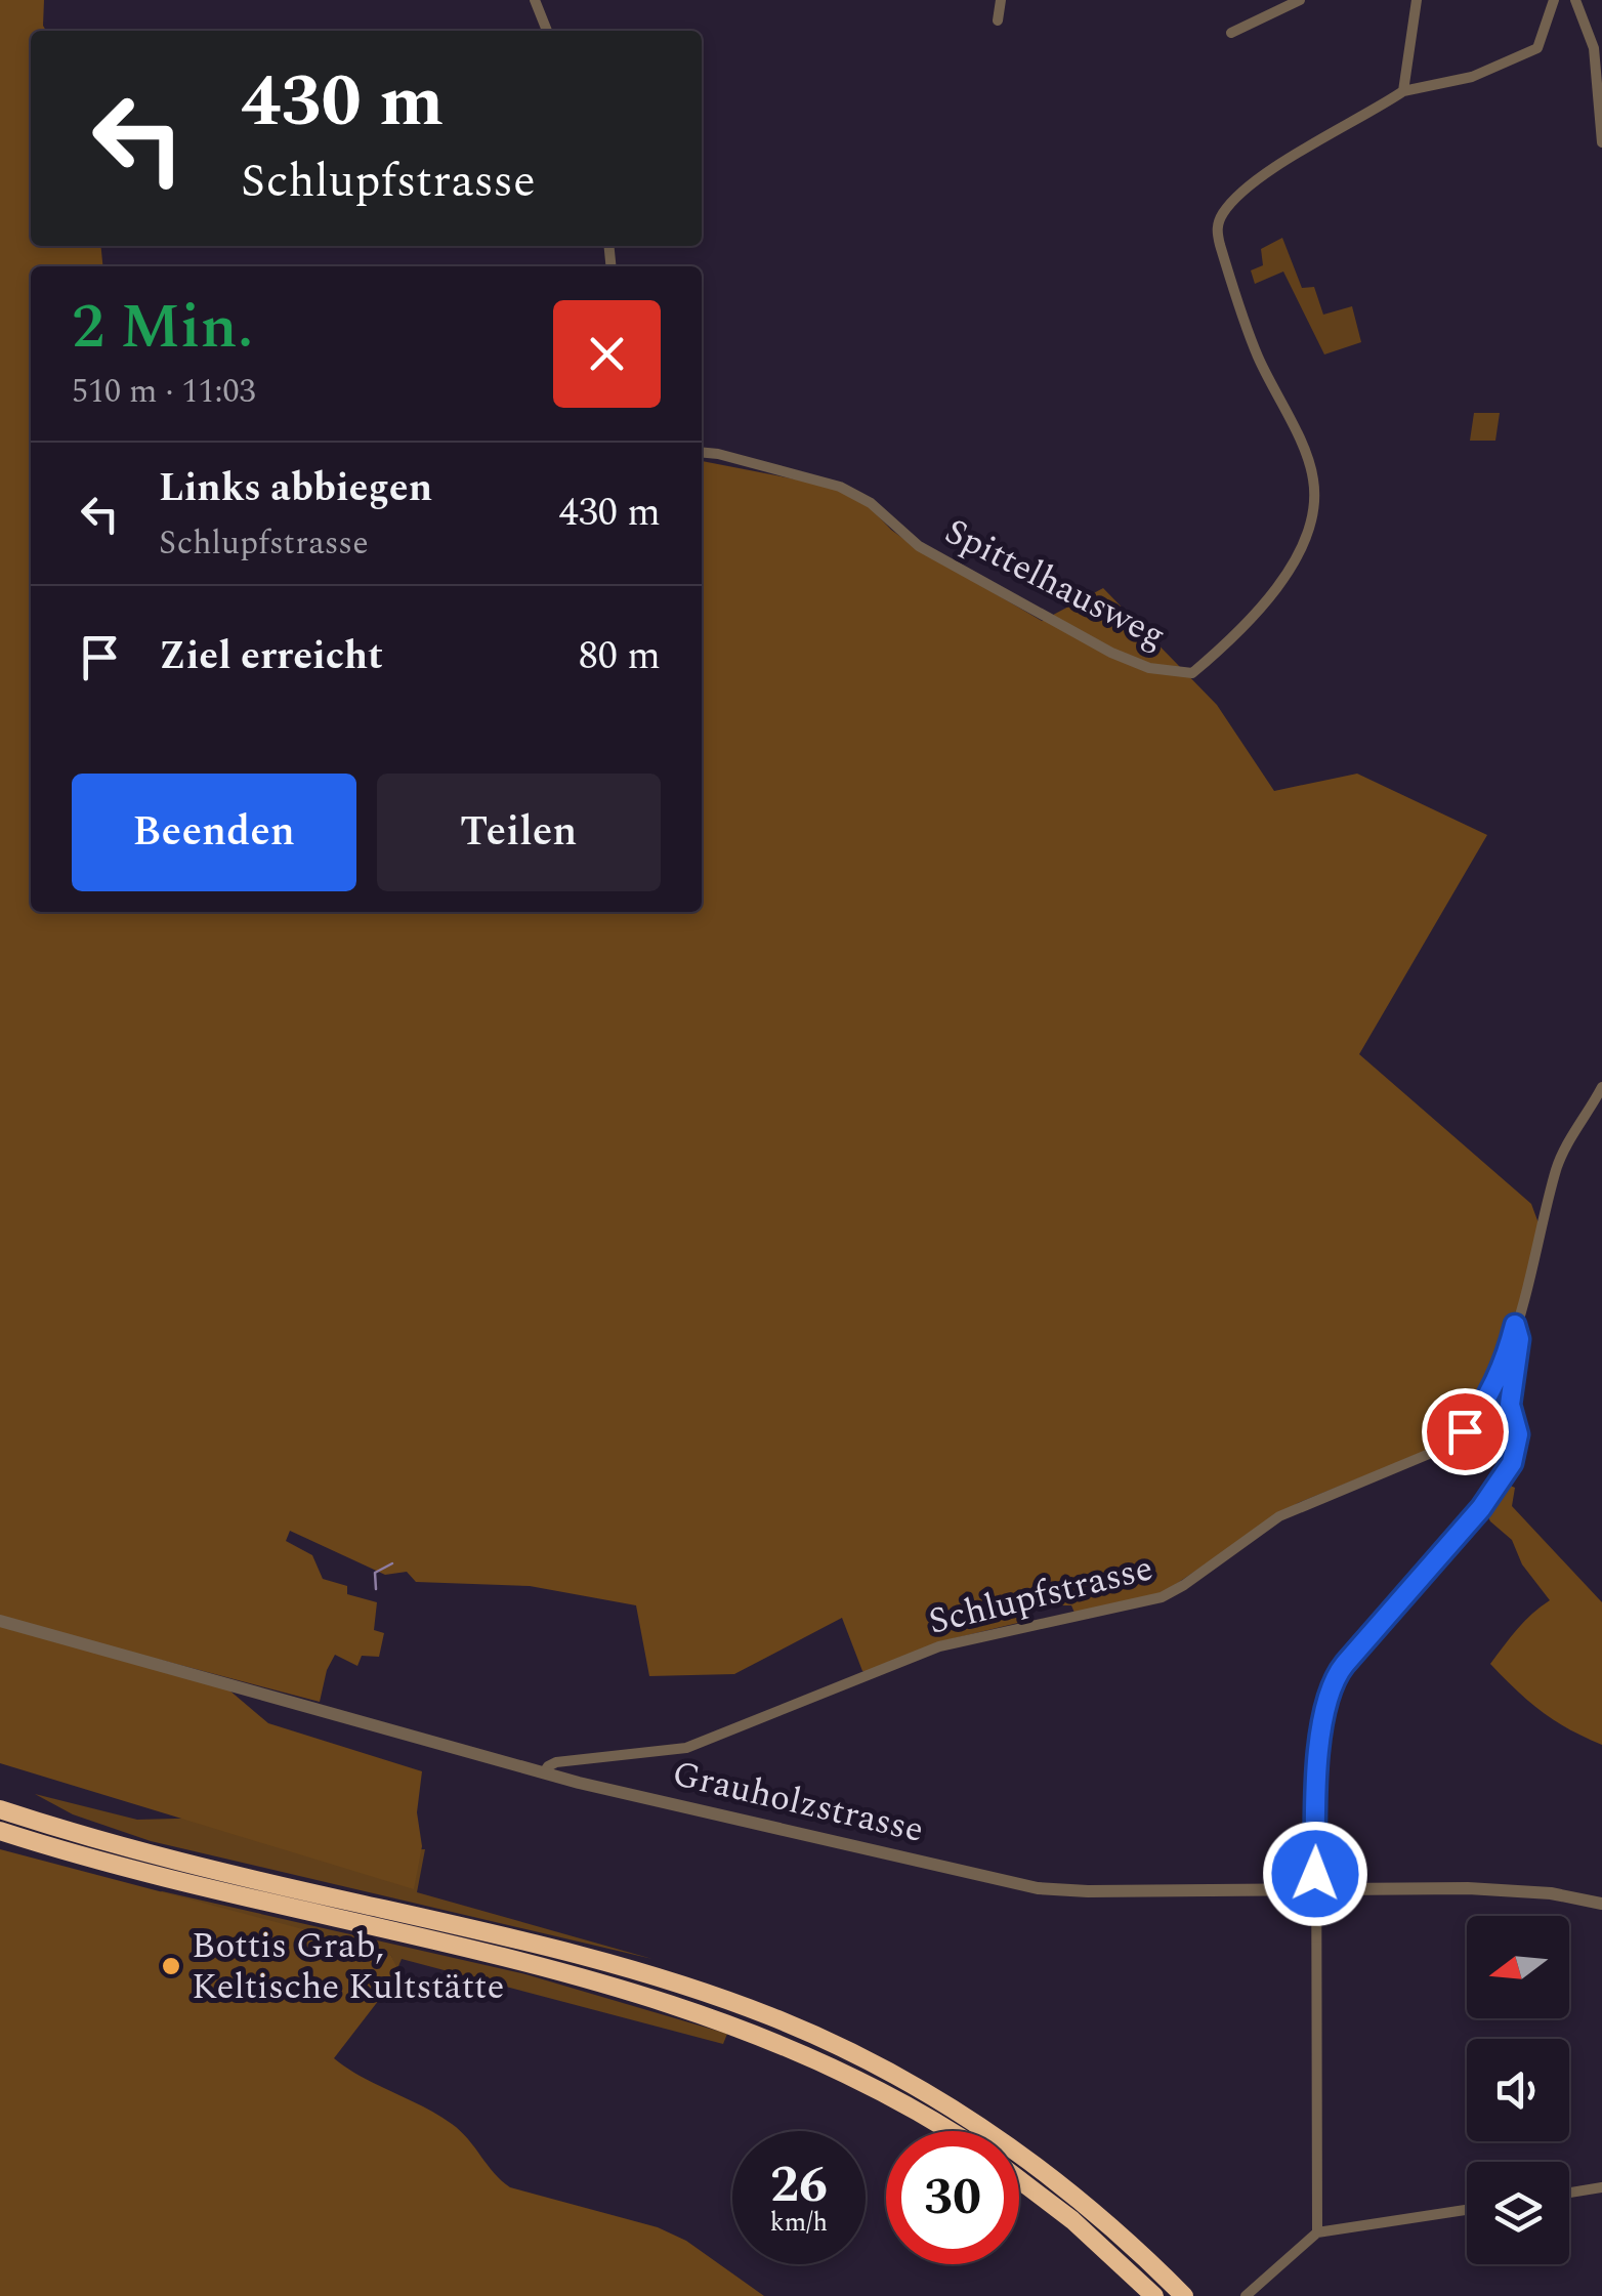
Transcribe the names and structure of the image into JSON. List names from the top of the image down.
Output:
{
  "streets": {
    "street": ["Spittelhausweg", "Schlupfstrasse", "Grauholzstrasse"]
  },
  "crossings": [
    ["Schlupfstrasse", "Grauholzstrasse"]
  ],
  "places": ["Bottis Grab, Keltische Kultstätte"],
  "north": "left",
  "page": {
    "turn": ["430 m", "Schlupfstrasse"],
    "heading": ["2 Min.", "510 m · 11:03"],
    "list": [
      {
        "name": "Links abbiegen",
        "note": "Schlupfstrasse",
        "value": "430 m"
      },
      {
        "name": "Ziel erreicht",
        "value": "80 m"
      }
    ],
    "buttons": ["Beenden", "Teilen"],
    "speed": "26 km/h",
    "limit": "30"
  }
}
